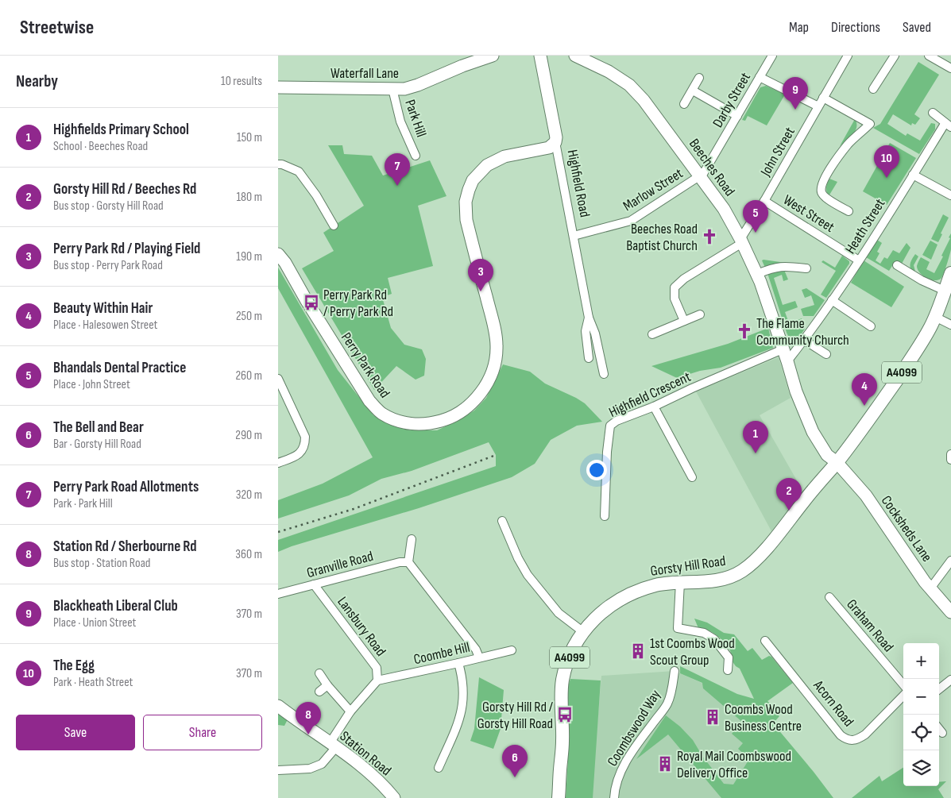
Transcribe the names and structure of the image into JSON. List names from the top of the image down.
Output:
{
  "streets": {
    "main road": ["A4099", "Gorsty Hill Road"],
    "street": [
      "Waterfall Lane",
      "Darby Street",
      "Park Hill",
      "John Street",
      "Beeches Road",
      "Highfield Road",
      "Marlow Street",
      "West Street",
      "Heath Street",
      "Perry Park Road",
      "Highfield Crescent",
      "Cocksheds Lane",
      "Granville Road",
      "Graham Road",
      "Lansbury Road",
      "Coombe Hill",
      "Acorn Road",
      "Coombswood Way",
      "Station Road"
    ]
  },
  "crossings": [
    ["Waterfall Lane", "Park Hill"],
    ["Darby Street", "Beeches Road"],
    ["Darby Street", "Marlow Street"],
    ["John Street", "Beeches Road"],
    ["John Street", "West Street"],
    ["Beeches Road", "Marlow Street"],
    ["Beeches Road", "Heath Street"],
    ["Beeches Road", "A4099"],
    ["Beeches Road", "Highfield Crescent"],
    ["Beeches Road", "Cocksheds Lane"],
    ["Beeches Road", "Gorsty Hill Road"],
    ["Highfield Road", "Marlow Street"],
    ["Highfield Road", "Perry Park Road"],
    ["West Street", "Heath Street"],
    ["A4099", "Cocksheds Lane"],
    ["A4099", "Gorsty Hill Road"],
    ["Cocksheds Lane", "Gorsty Hill Road"],
    ["Granville Road", "Lansbury Road"],
    ["Lansbury Road", "Coombe Hill"]
  ],
  "places": {
    "church": ["Beeches Road Baptist Church", "The Flame Community Church"],
    "bus stop": ["Perry Park Rd / Perry Park Rd", "Gorsty Hill Rd / Gorsty Hill Road"],
    "building": ["1st Coombs Wood Scout Group", "Coombs Wood Business Centre", "Royal Mail Coombswood Delivery Office"]
  },
  "page": {
    "header": "Streetwise",
    "nav": ["Map", "Directions", "Saved"],
    "heading": ["Nearby", "10 results"],
    "pins": [
      "9",
      "10",
      "7",
      "5",
      "3",
      "4",
      "1",
      "2",
      "8",
      "6"
    ],
    "list": [
      {
        "mark": "1",
        "name": "Highfields Primary School",
        "note": "School · Beeches Road",
        "value": "150 m"
      },
      {
        "mark": "2",
        "name": "Gorsty Hill Rd / Beeches Rd",
        "note": "Bus stop · Gorsty Hill Road",
        "value": "180 m"
      },
      {
        "mark": "3",
        "name": "Perry Park Rd / Playing Field",
        "note": "Bus stop · Perry Park Road",
        "value": "190 m"
      },
      {
        "mark": "4",
        "name": "Beauty Within Hair",
        "note": "Place · Halesowen Street",
        "value": "250 m"
      },
      {
        "mark": "5",
        "name": "Bhandals Dental Practice",
        "note": "Place · John Street",
        "value": "260 m"
      },
      {
        "mark": "6",
        "name": "The Bell and Bear",
        "note": "Bar · Gorsty Hill Road",
        "value": "290 m"
      },
      {
        "mark": "7",
        "name": "Perry Park Road Allotments",
        "note": "Park · Park Hill",
        "value": "320 m"
      },
      {
        "mark": "8",
        "name": "Station Rd / Sherbourne Rd",
        "note": "Bus stop · Station Road",
        "value": "360 m"
      },
      {
        "mark": "9",
        "name": "Blackheath Liberal Club",
        "note": "Place · Union Street",
        "value": "370 m"
      },
      {
        "mark": "10",
        "name": "The Egg",
        "note": "Park · Heath Street",
        "value": "370 m"
      }
    ],
    "map_buttons": ["+", "−"],
    "buttons": ["Save", "Share"]
  }
}
